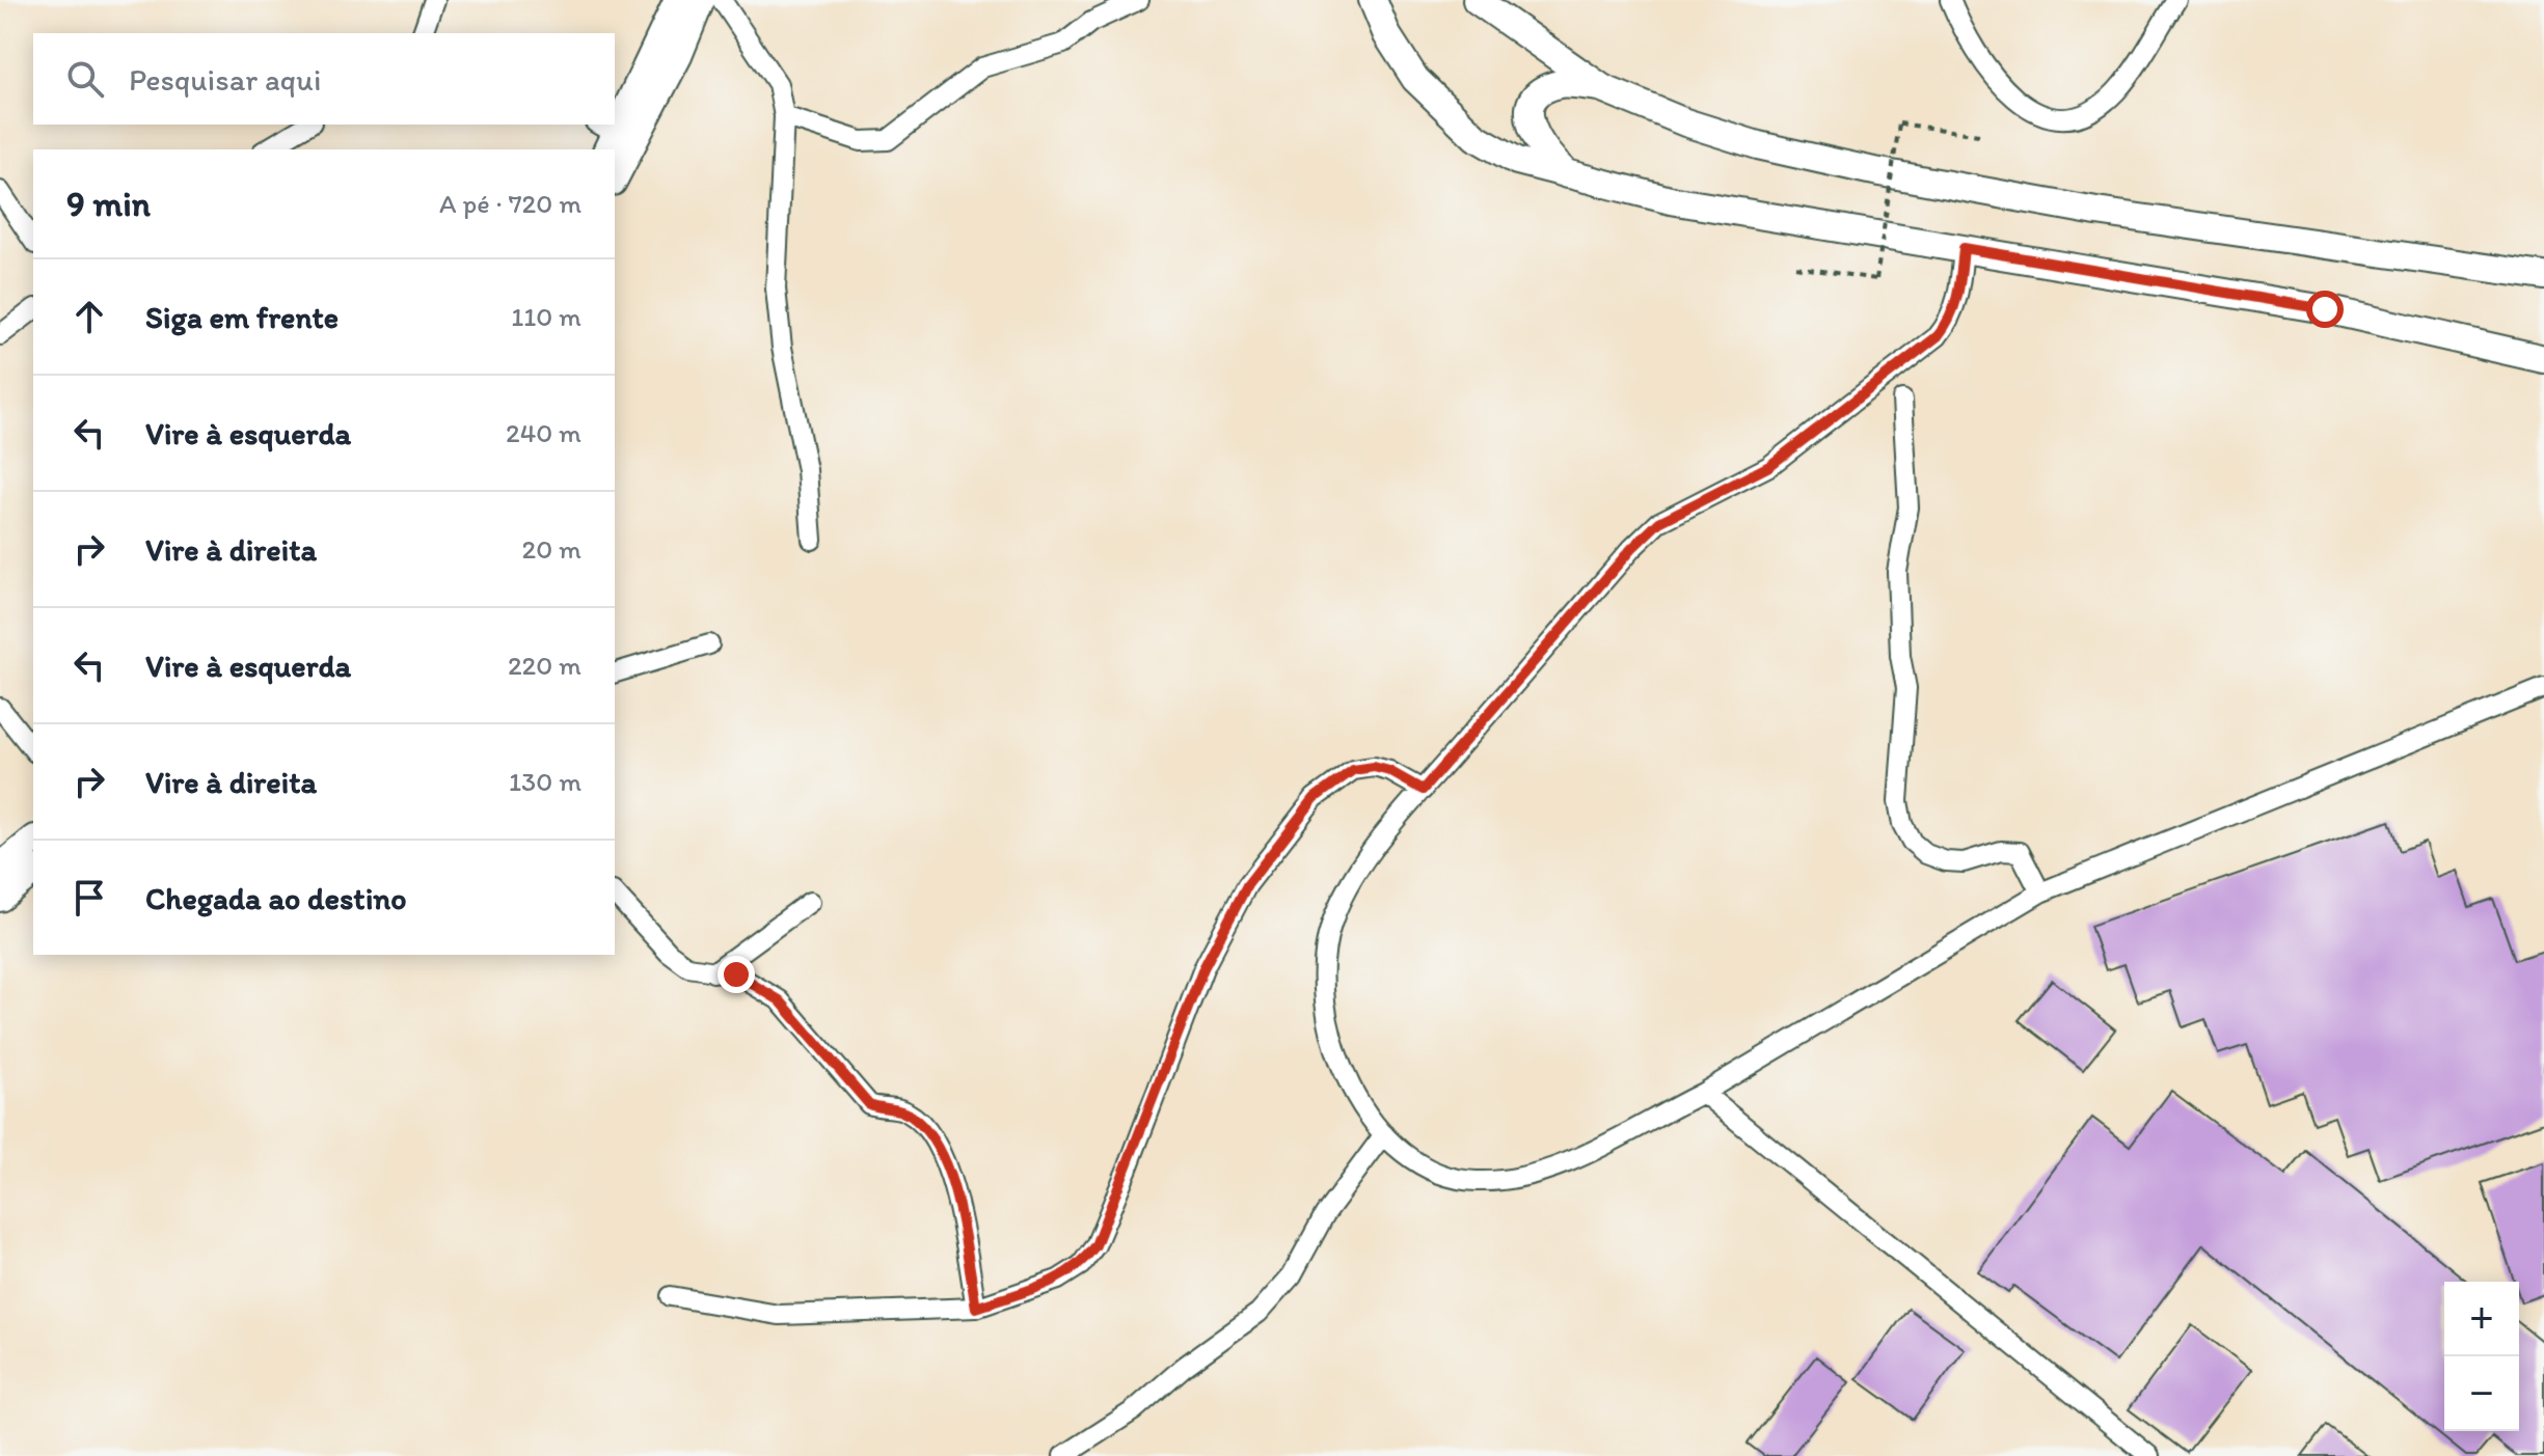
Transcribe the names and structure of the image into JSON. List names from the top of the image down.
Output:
{
  "page": {
    "search": "Pesquisar aqui",
    "heading": ["9 min", "A pé · 720 m"],
    "list": [
      ["Siga em frente", "110 m"],
      ["Vire à esquerda", "240 m"],
      ["Vire à direita", "20 m"],
      ["Vire à esquerda", "220 m"],
      ["Vire à direita", "130 m"],
      "Chegada ao destino"
    ],
    "map_buttons": ["+", "−"]
  }
}
